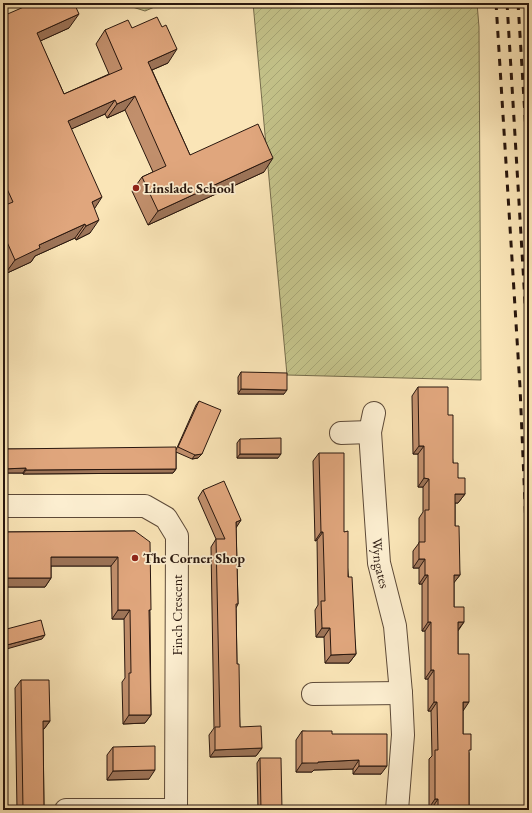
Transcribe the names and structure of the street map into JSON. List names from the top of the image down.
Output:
{
  "streets": {
    "street": ["Wyngates", "Finch Crescent"]
  },
  "places": ["Linslade School", "The Corner Shop"]
}
